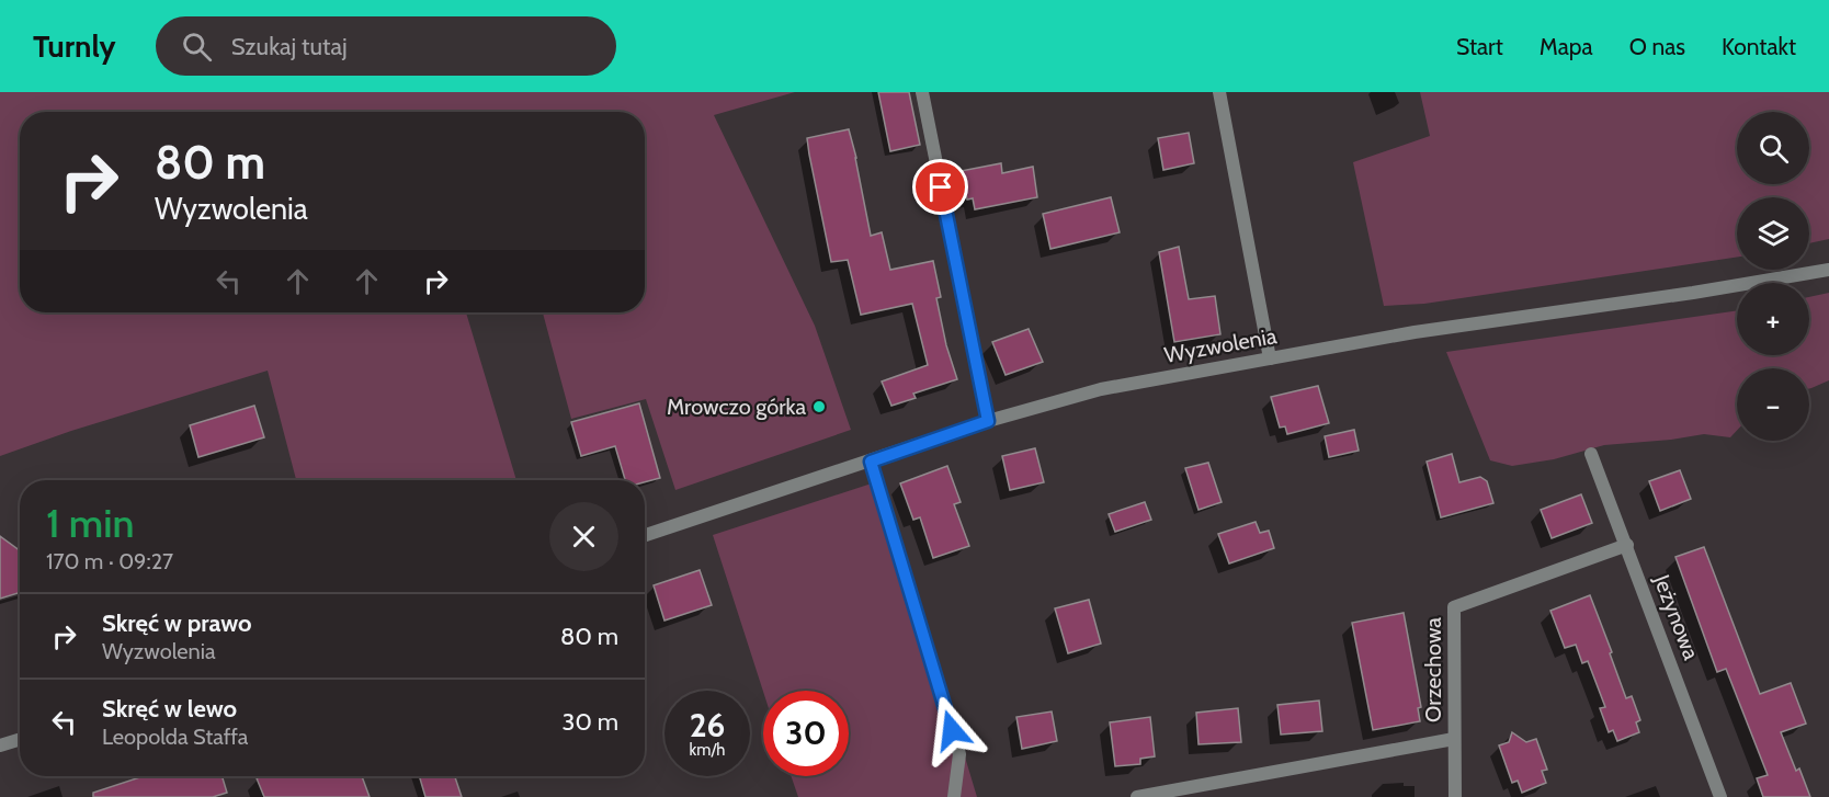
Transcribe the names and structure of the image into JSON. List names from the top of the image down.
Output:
{
  "streets": {
    "street": ["Wyzwolenia", "Jeżynowa", "Orzechowa"]
  },
  "crossings": [
    ["Jeżynowa", "Orzechowa"]
  ],
  "places": ["Mrowczo górka"],
  "page": {
    "header": "Turnly",
    "search": "Szukaj tutaj",
    "nav": [
      "Start",
      "Mapa",
      "O nas",
      "Kontakt"
    ],
    "map_buttons": ["+", "−"],
    "turn": ["80 m", "Wyzwolenia"],
    "heading": ["1 min", "170 m · 09:27"],
    "list": [
      {
        "name": "Skręć w prawo",
        "note": "Wyzwolenia",
        "value": "80 m"
      },
      {
        "name": "Skręć w lewo",
        "note": "Leopolda Staffa",
        "value": "30 m"
      }
    ],
    "speed": "26 km/h",
    "limit": "30"
  }
}
